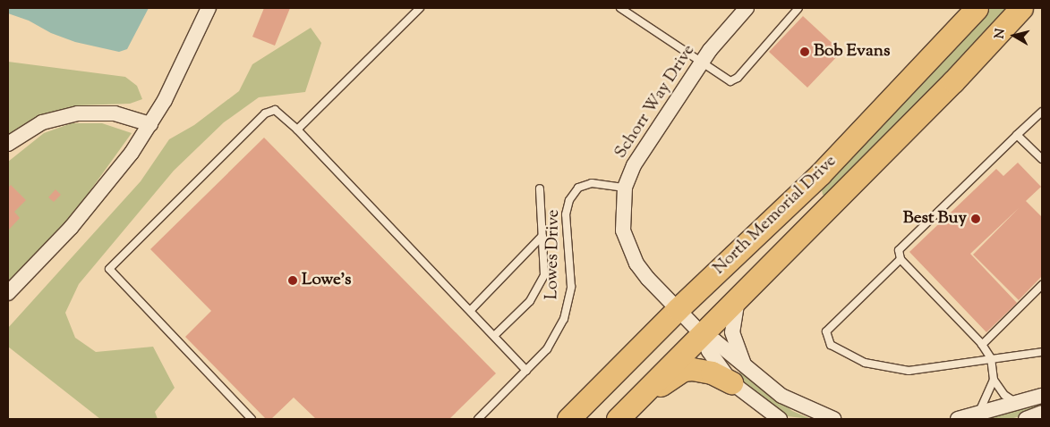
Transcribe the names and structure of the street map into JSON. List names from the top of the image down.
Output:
{
  "streets": {
    "main road": ["North Memorial Drive"],
    "street": ["Schorr Way Drive"],
    "lane": ["Lowes Drive"]
  },
  "crossings": [
    ["Schorr Way Drive", "North Memorial Drive"],
    ["Schorr Way Drive", "Lowes Drive"]
  ],
  "places": ["Bob Evans", "Best Buy", "Lowe's"],
  "north": "left"
}
